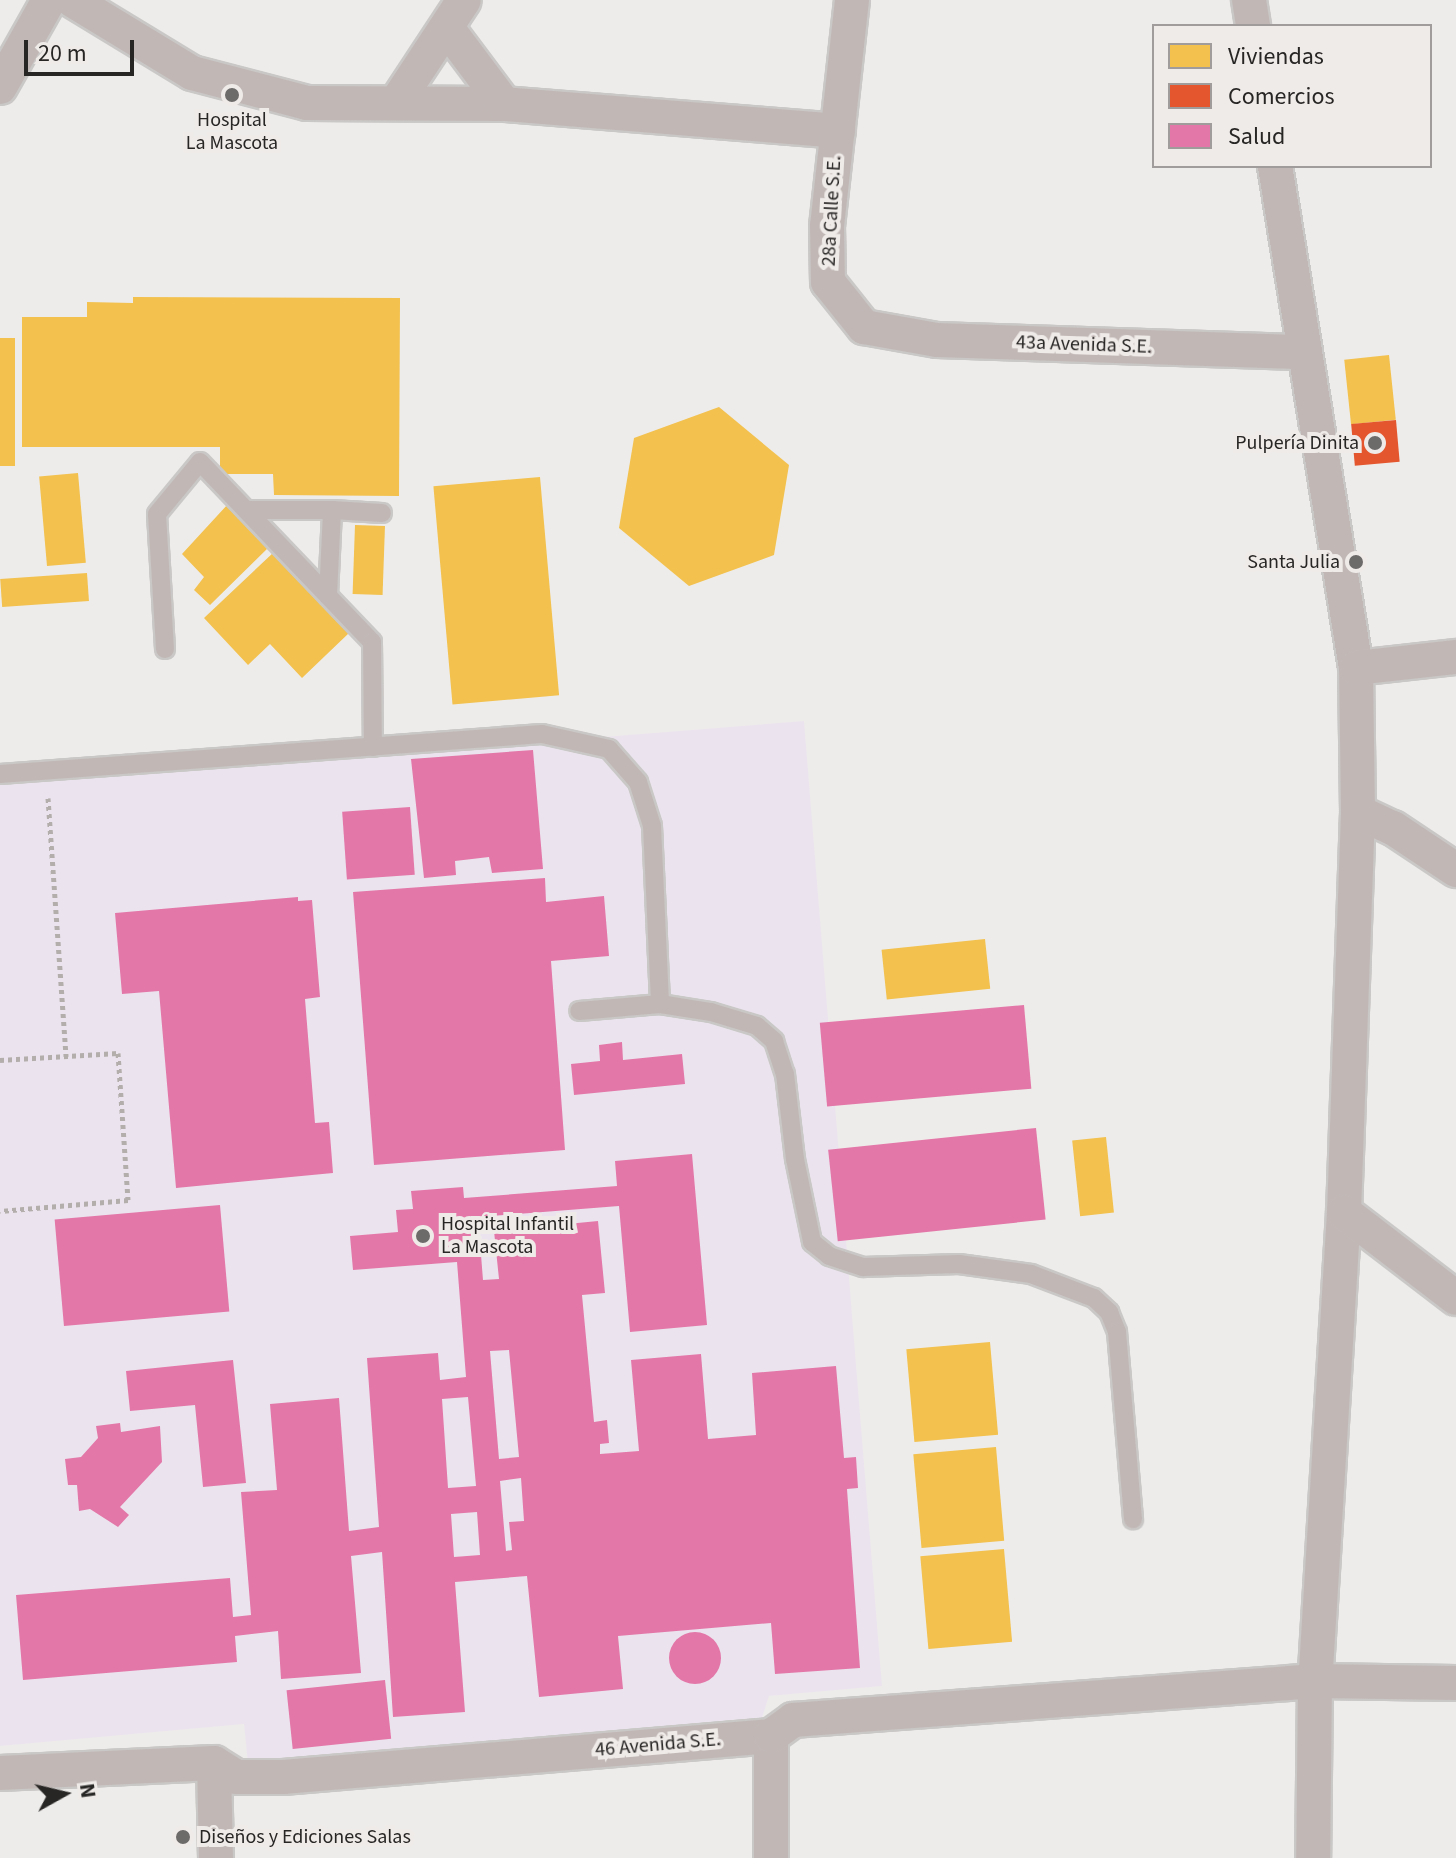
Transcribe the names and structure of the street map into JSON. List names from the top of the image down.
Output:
{
  "streets": {
    "street": ["28a Calle S.E.", "43a Avenida S.E.", "46 Avenida S.E."]
  },
  "crossings": [
    ["28a Calle S.E.", "43a Avenida S.E."]
  ],
  "places": [
    "Hospital La Mascota",
    "Pulpería Dinita",
    "Santa Julia",
    "Hospital Infantil La Mascota",
    "Diseños y Ediciones Salas"
  ],
  "legend": ["Viviendas", "Comercios", "Salud"],
  "scale_bar": "20 m",
  "north": "right"
}
